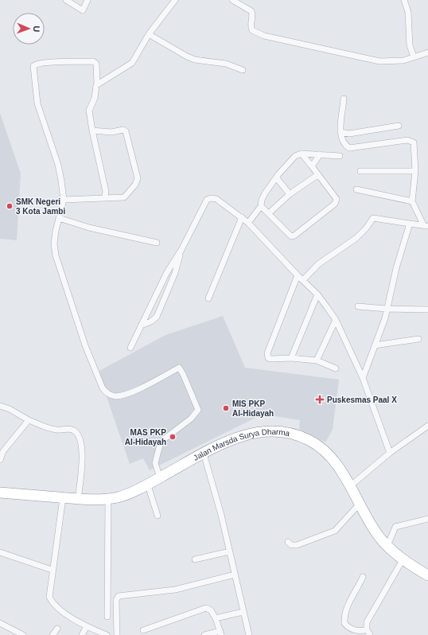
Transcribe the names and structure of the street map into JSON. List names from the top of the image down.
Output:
{
  "streets": {
    "highway": ["Jalan Marsda Surya Dharma"]
  },
  "places": {
    "other": ["SMK Negeri 3 Kota Jambi", "MIS PKP Al-Hidayah", "MAS PKP Al-Hidayah"],
    "health": ["Puskesmas Paal X"]
  },
  "north": "right"
}
